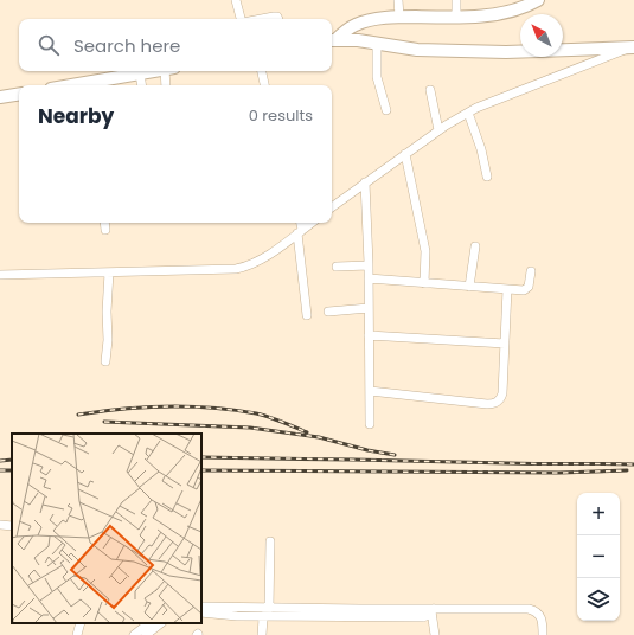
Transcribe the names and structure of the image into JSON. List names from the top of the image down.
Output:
{
  "north": "top left",
  "page": {
    "search": "Search here",
    "heading": ["Nearby", "0 results"],
    "map_buttons": ["+", "−"]
  }
}
